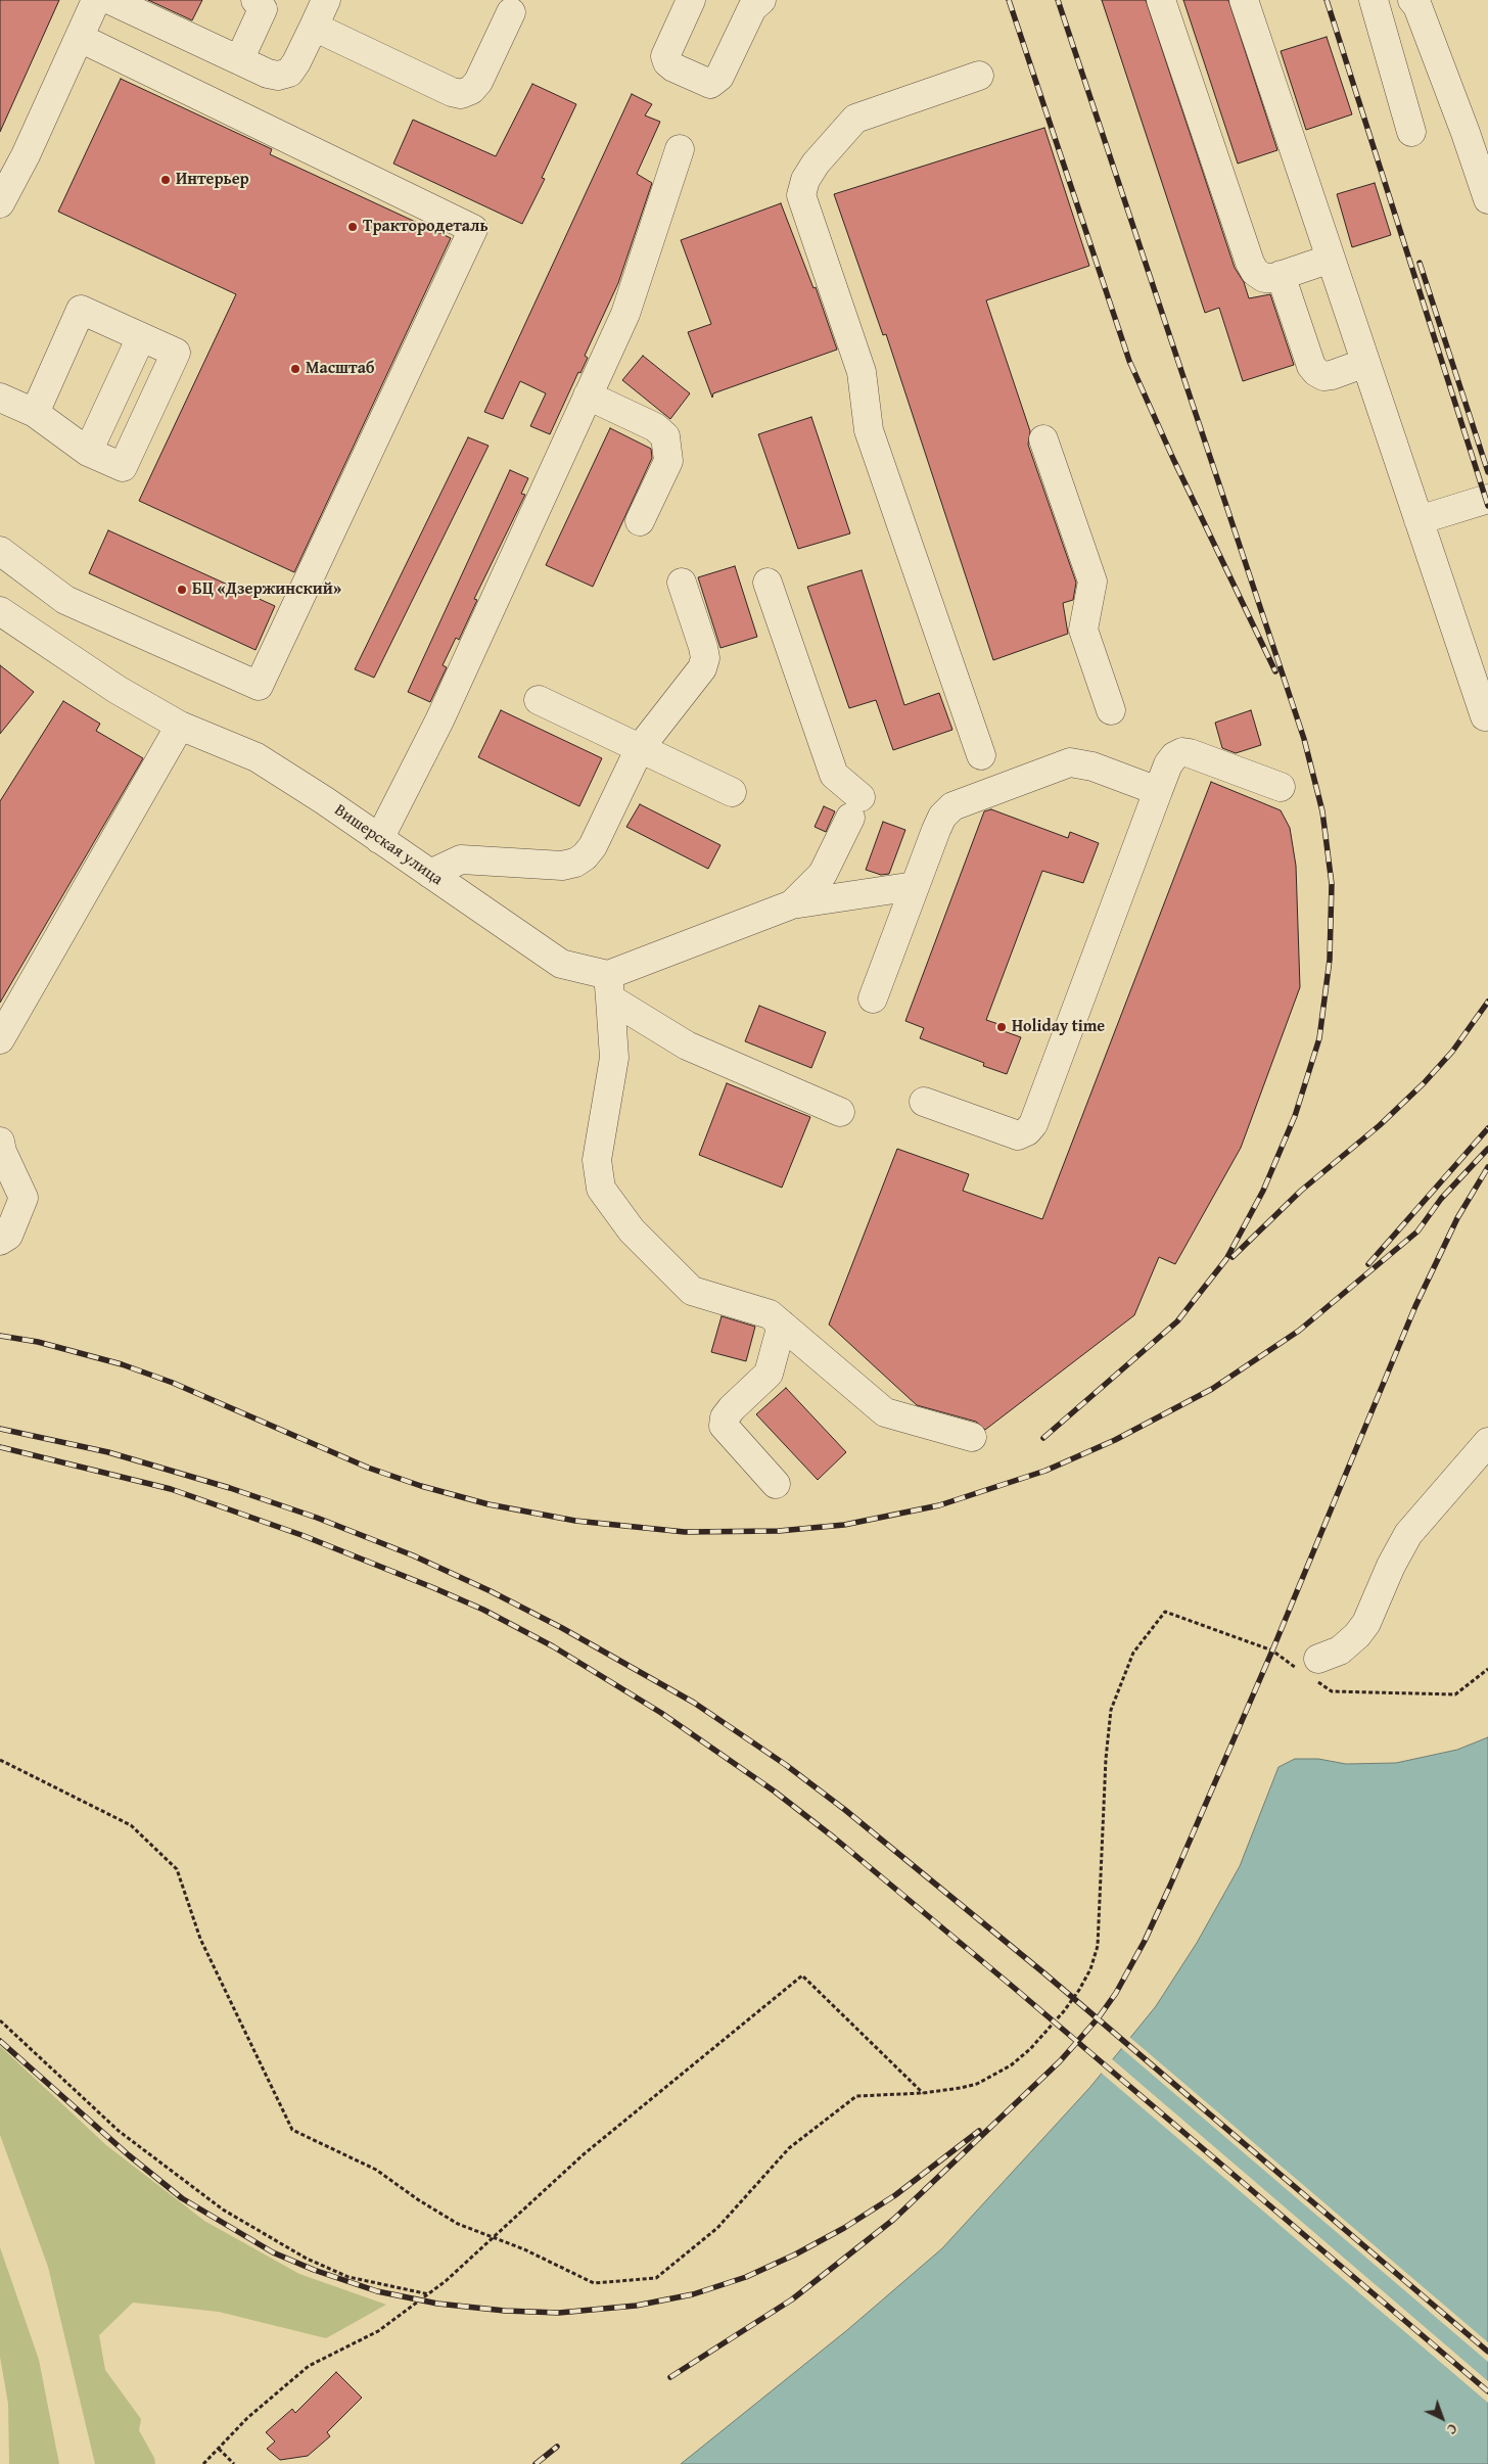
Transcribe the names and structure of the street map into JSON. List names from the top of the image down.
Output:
{
  "streets": {
    "street": ["Вишерская улица"]
  },
  "places": [
    "Интерьер",
    "Трактородеталь",
    "Масштаб",
    "БЦ «Дзержинский»",
    "Holiday time"
  ],
  "north": "bottom right"
}
